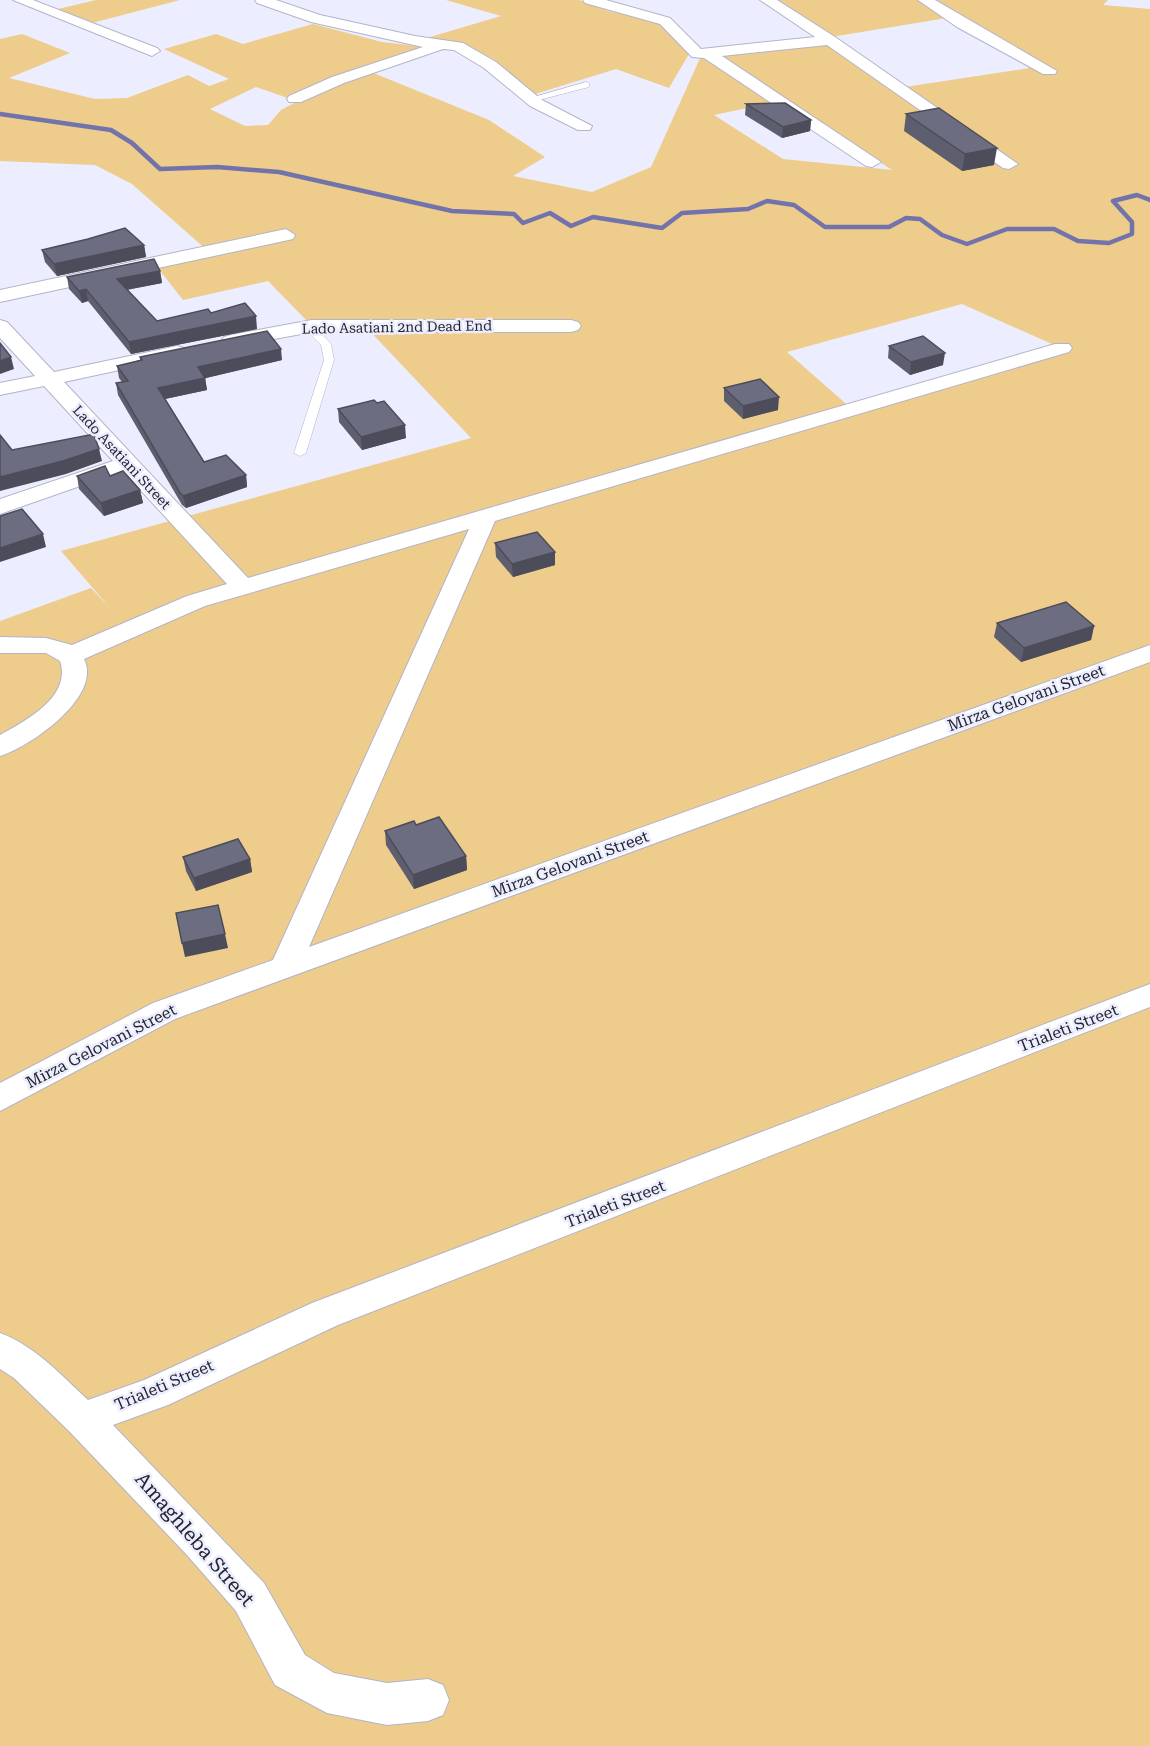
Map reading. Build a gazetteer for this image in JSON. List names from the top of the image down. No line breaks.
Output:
{"streets":{"street":["Lado Asatiani 2nd Dead End","Lado Asatiani Street","Mirza Gelovani Street","Trialeti Street","Amaghleba Street"]},"crossings":[["Lado Asatiani 2nd Dead End","Lado Asatiani Street"],["Trialeti Street","Amaghleba Street"]]}
